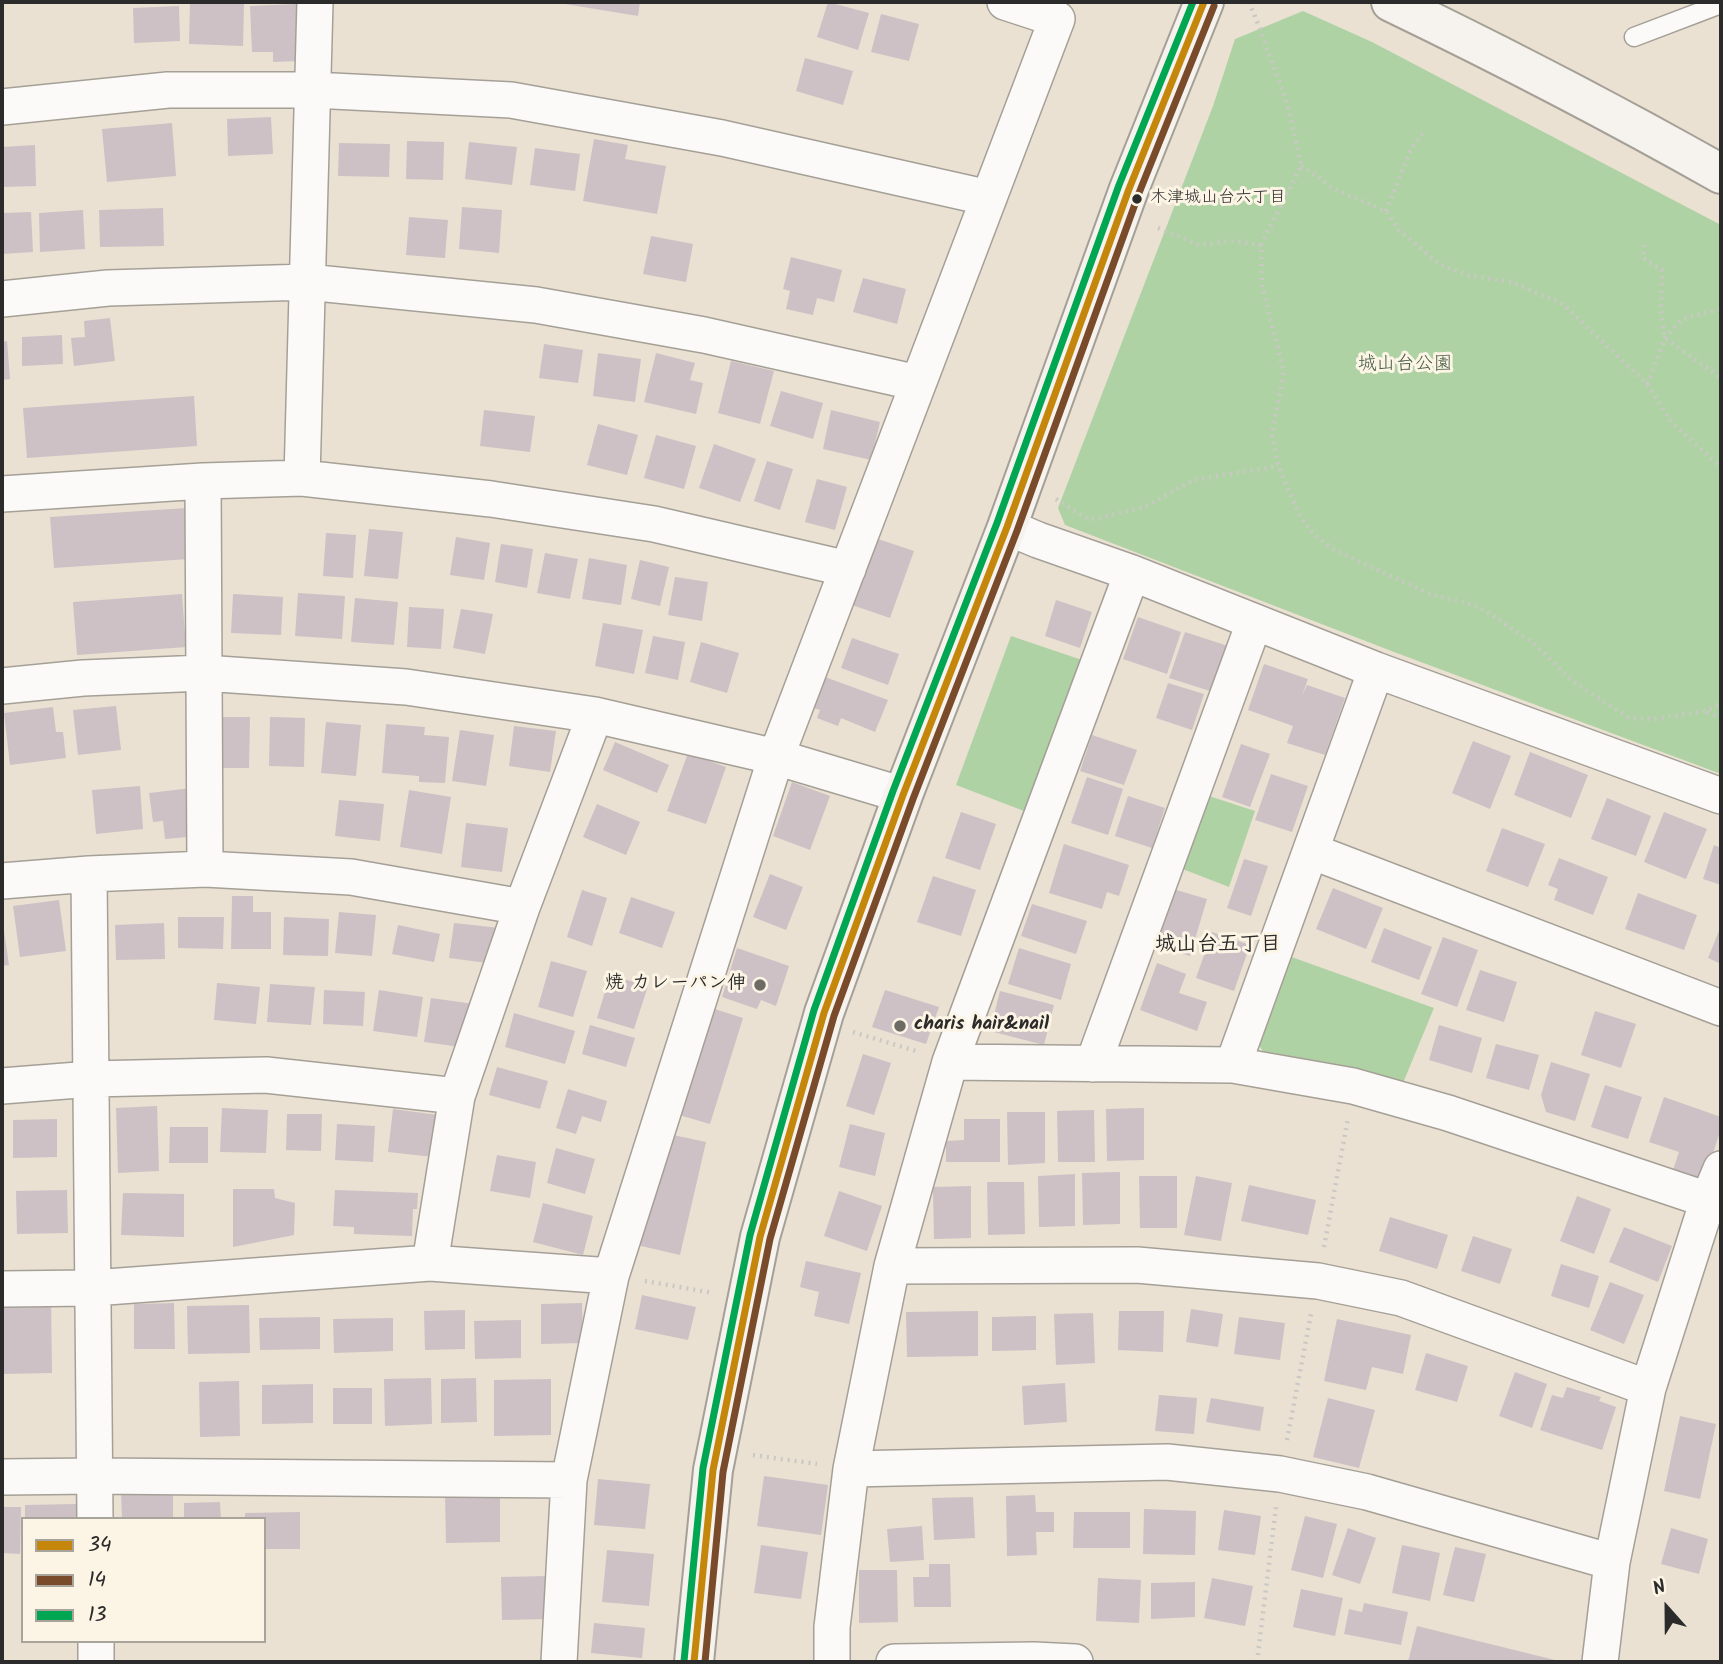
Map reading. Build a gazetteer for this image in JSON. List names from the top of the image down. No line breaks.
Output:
{"districts":["城山台五丁目"],"parks":["城山台公園"],"places":["木津城山台六丁目","焼 カレーパン伸","charis hair&nail"],"lines":["transit line 34","transit line 13","transit line 14"],"legend":["34","14","13"],"north":"top"}
